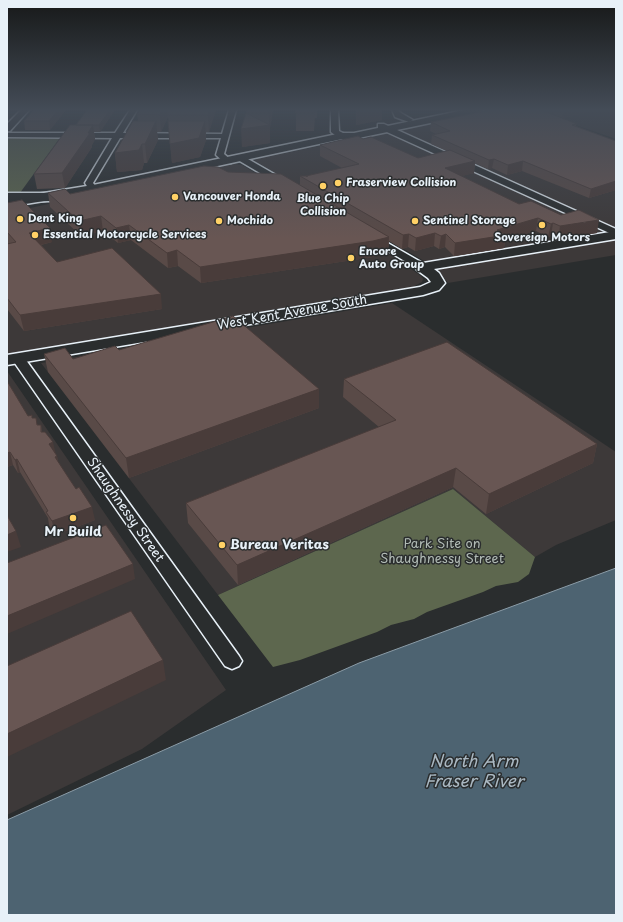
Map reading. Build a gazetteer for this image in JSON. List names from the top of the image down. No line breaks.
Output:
{"streets":{"street":["West Kent Avenue South","Shaughnessy Street"]},"crossings":[["West Kent Avenue South","Shaughnessy Street"]],"water":["North Arm Fraser River"],"parks":["Park Site on Shaughnessy Street"],"places":["Fraserview Collision","Blue Chip Collision","Vancouver Honda","Dent King","Mochido","Sentinel Storage","Sovereign Motors","Essential Motorcycle Services","Encore Auto Group","Mr Build","Bureau Veritas"]}
